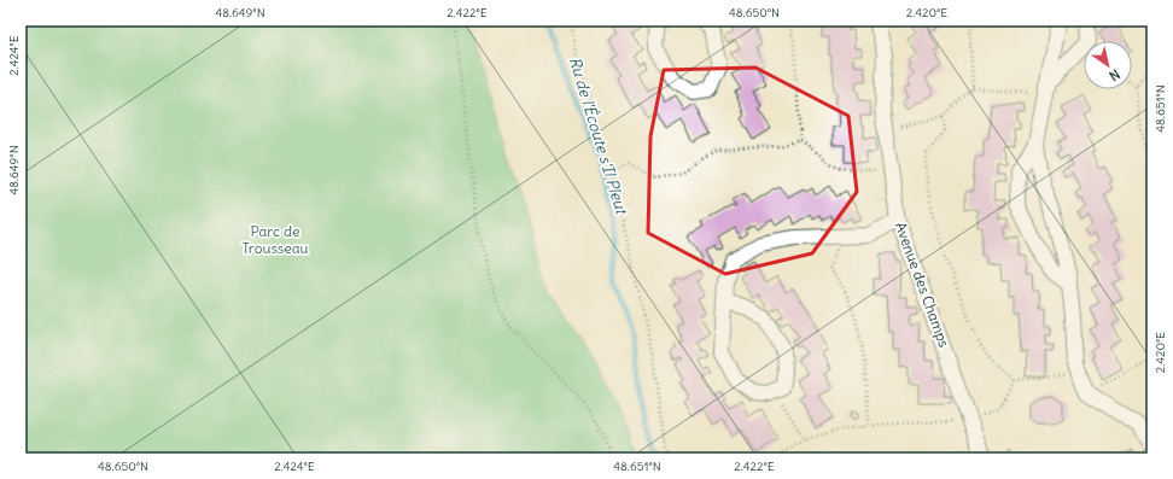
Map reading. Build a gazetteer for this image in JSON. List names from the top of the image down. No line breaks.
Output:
{"streets":{"street":["Avenue des Champs"]},"water":["Ru de l'Écoute s'Il Pleut"],"parks":["Parc de Trousseau"],"north":"bottom right","coordinates":["48.649°N","2.422°E","48.650°N","2.420°E","2.424°E","48.651°N"]}
